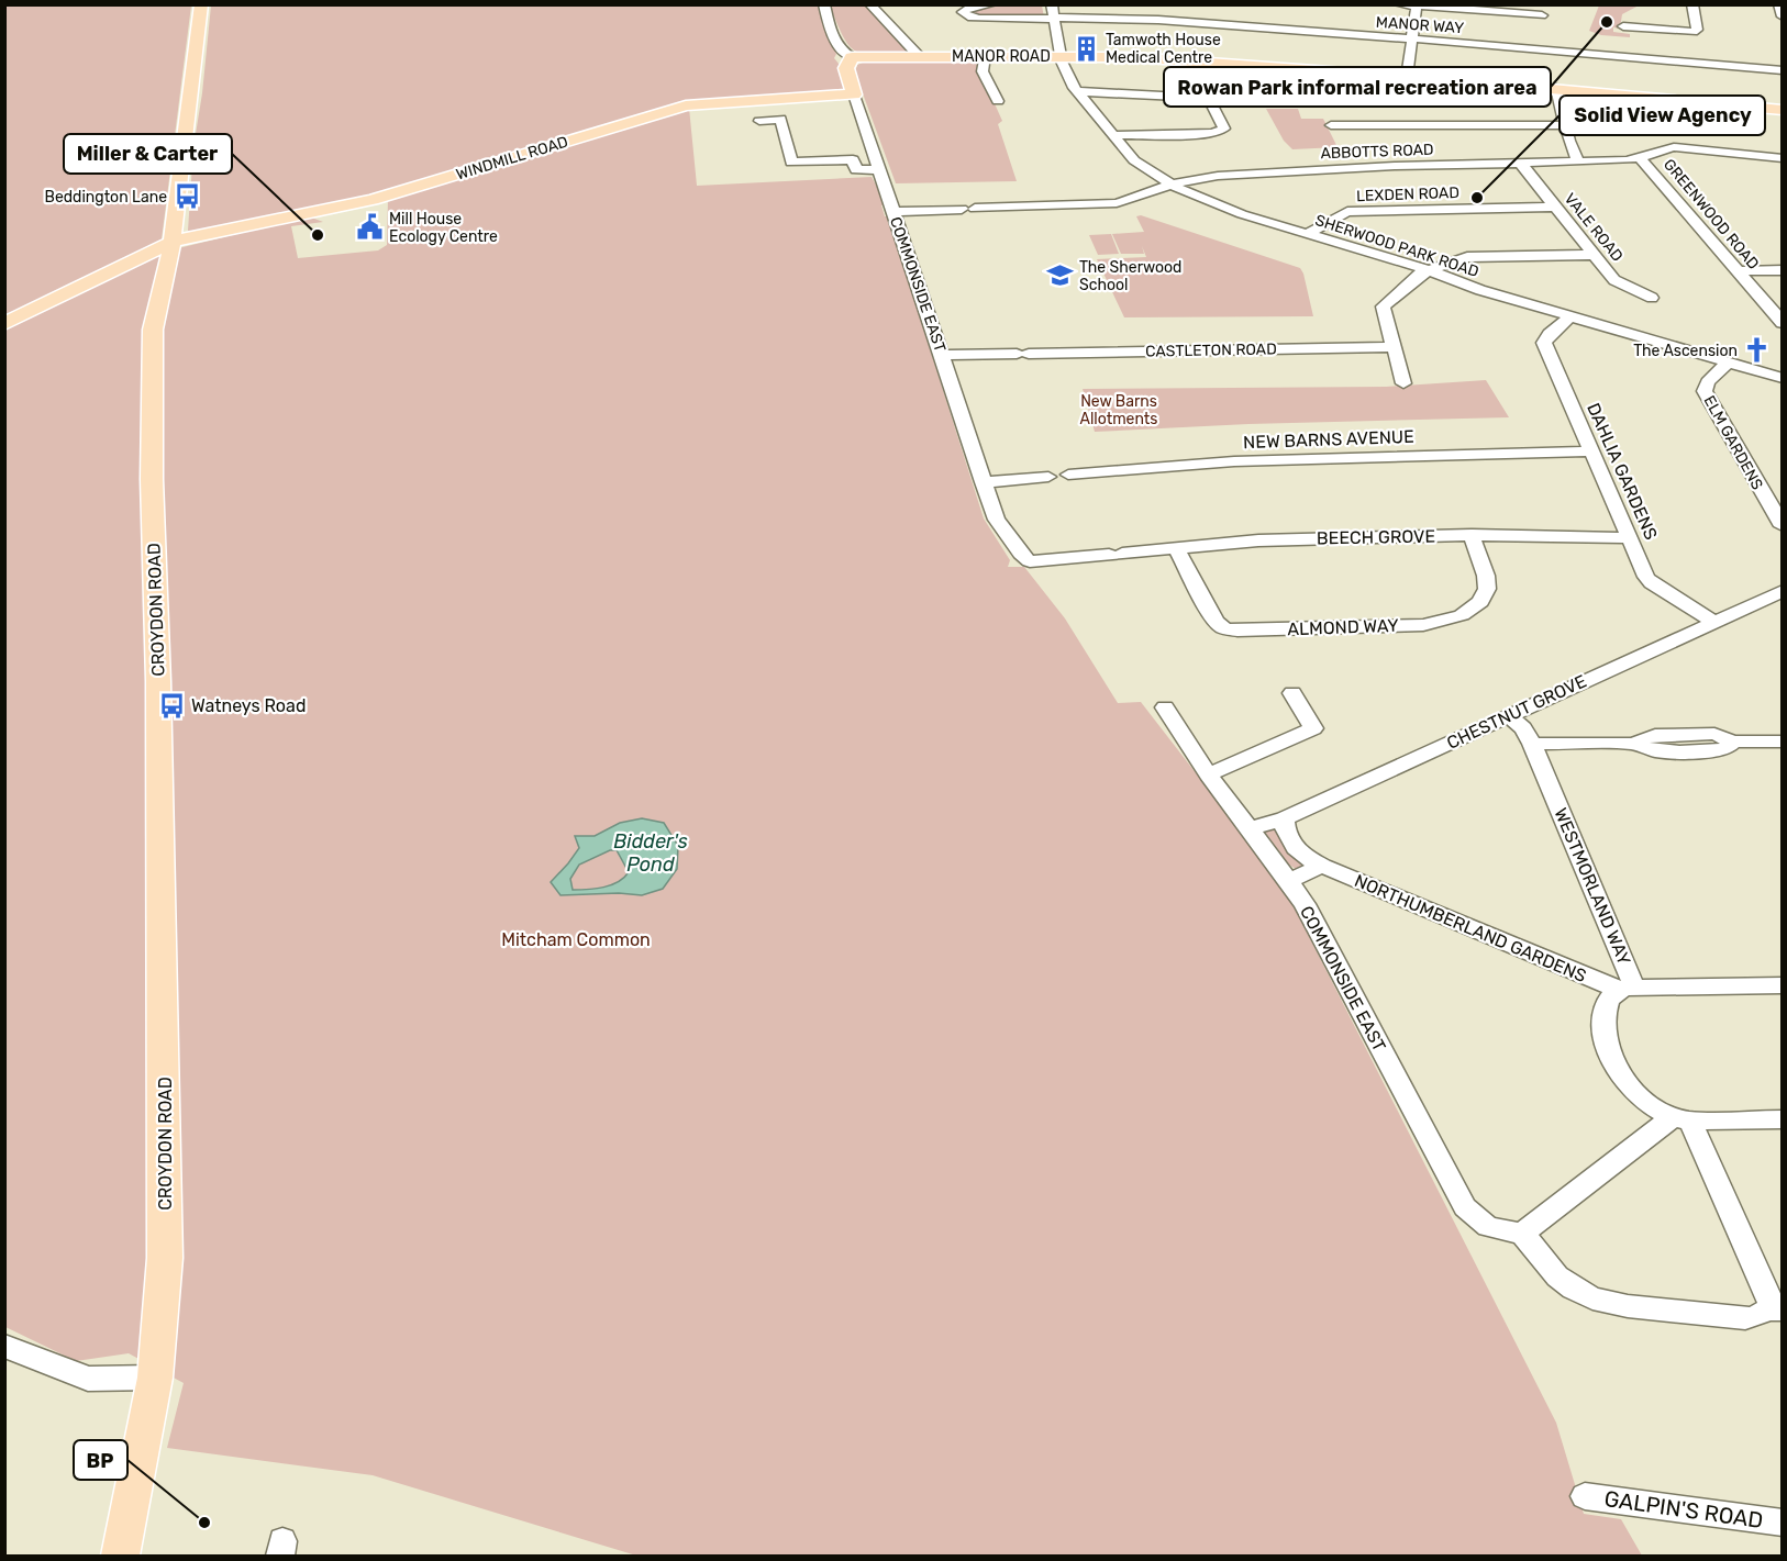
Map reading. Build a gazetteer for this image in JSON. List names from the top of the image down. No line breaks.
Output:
{"streets":{"main road":["MANOR ROAD","WINDMILL ROAD","COMMONSIDE EAST","CROYDON ROAD"],"street":["MANOR WAY","ABBOTTS ROAD","LEXDEN ROAD","GREENWOOD ROAD","VALE ROAD","SHERWOOD PARK ROAD","CASTLETON ROAD","NEW BARNS AVENUE","ELM GARDENS","DAHLIA GARDENS","BEECH GROVE","ALMOND WAY","CHESTNUT GROVE","WESTMORLAND WAY","NORTHUMBERLAND GARDENS","GALPIN'S ROAD"]},"crossings":[["MANOR WAY","SHERWOOD PARK ROAD"],["MANOR ROAD","SHERWOOD PARK ROAD"],["MANOR ROAD","COMMONSIDE EAST"],["ABBOTTS ROAD","GREENWOOD ROAD"],["ABBOTTS ROAD","VALE ROAD"],["ABBOTTS ROAD","SHERWOOD PARK ROAD"],["ABBOTTS ROAD","COMMONSIDE EAST"],["WINDMILL ROAD","COMMONSIDE EAST"],["WINDMILL ROAD","CROYDON ROAD"],["LEXDEN ROAD","VALE ROAD"],["LEXDEN ROAD","SHERWOOD PARK ROAD"],["SHERWOOD PARK ROAD","ELM GARDENS"],["SHERWOOD PARK ROAD","DAHLIA GARDENS"],["COMMONSIDE EAST","CASTLETON ROAD"],["COMMONSIDE EAST","BEECH GROVE"],["COMMONSIDE EAST","CHESTNUT GROVE"],["NEW BARNS AVENUE","DAHLIA GARDENS"],["DAHLIA GARDENS","BEECH GROVE"],["DAHLIA GARDENS","CHESTNUT GROVE"],["BEECH GROVE","ALMOND WAY"],["CHESTNUT GROVE","WESTMORLAND WAY"],["CHESTNUT GROVE","NORTHUMBERLAND GARDENS"],["WESTMORLAND WAY","NORTHUMBERLAND GARDENS"]],"water":["Bidder's Pond"],"parks":["New Barns Allotments","Mitcham Common"],"places":{"other":["Rowan Park informal recreation area","Solid View Agency","Miller & Carter","BP"],"building":["Tamwoth House Medical Centre"],"bus stop":["Beddington Lane","Watneys Road"],"public building":["Mill House Ecology Centre"],"school or university":["The Sherwood School"],"church":["The Ascension"]}}
